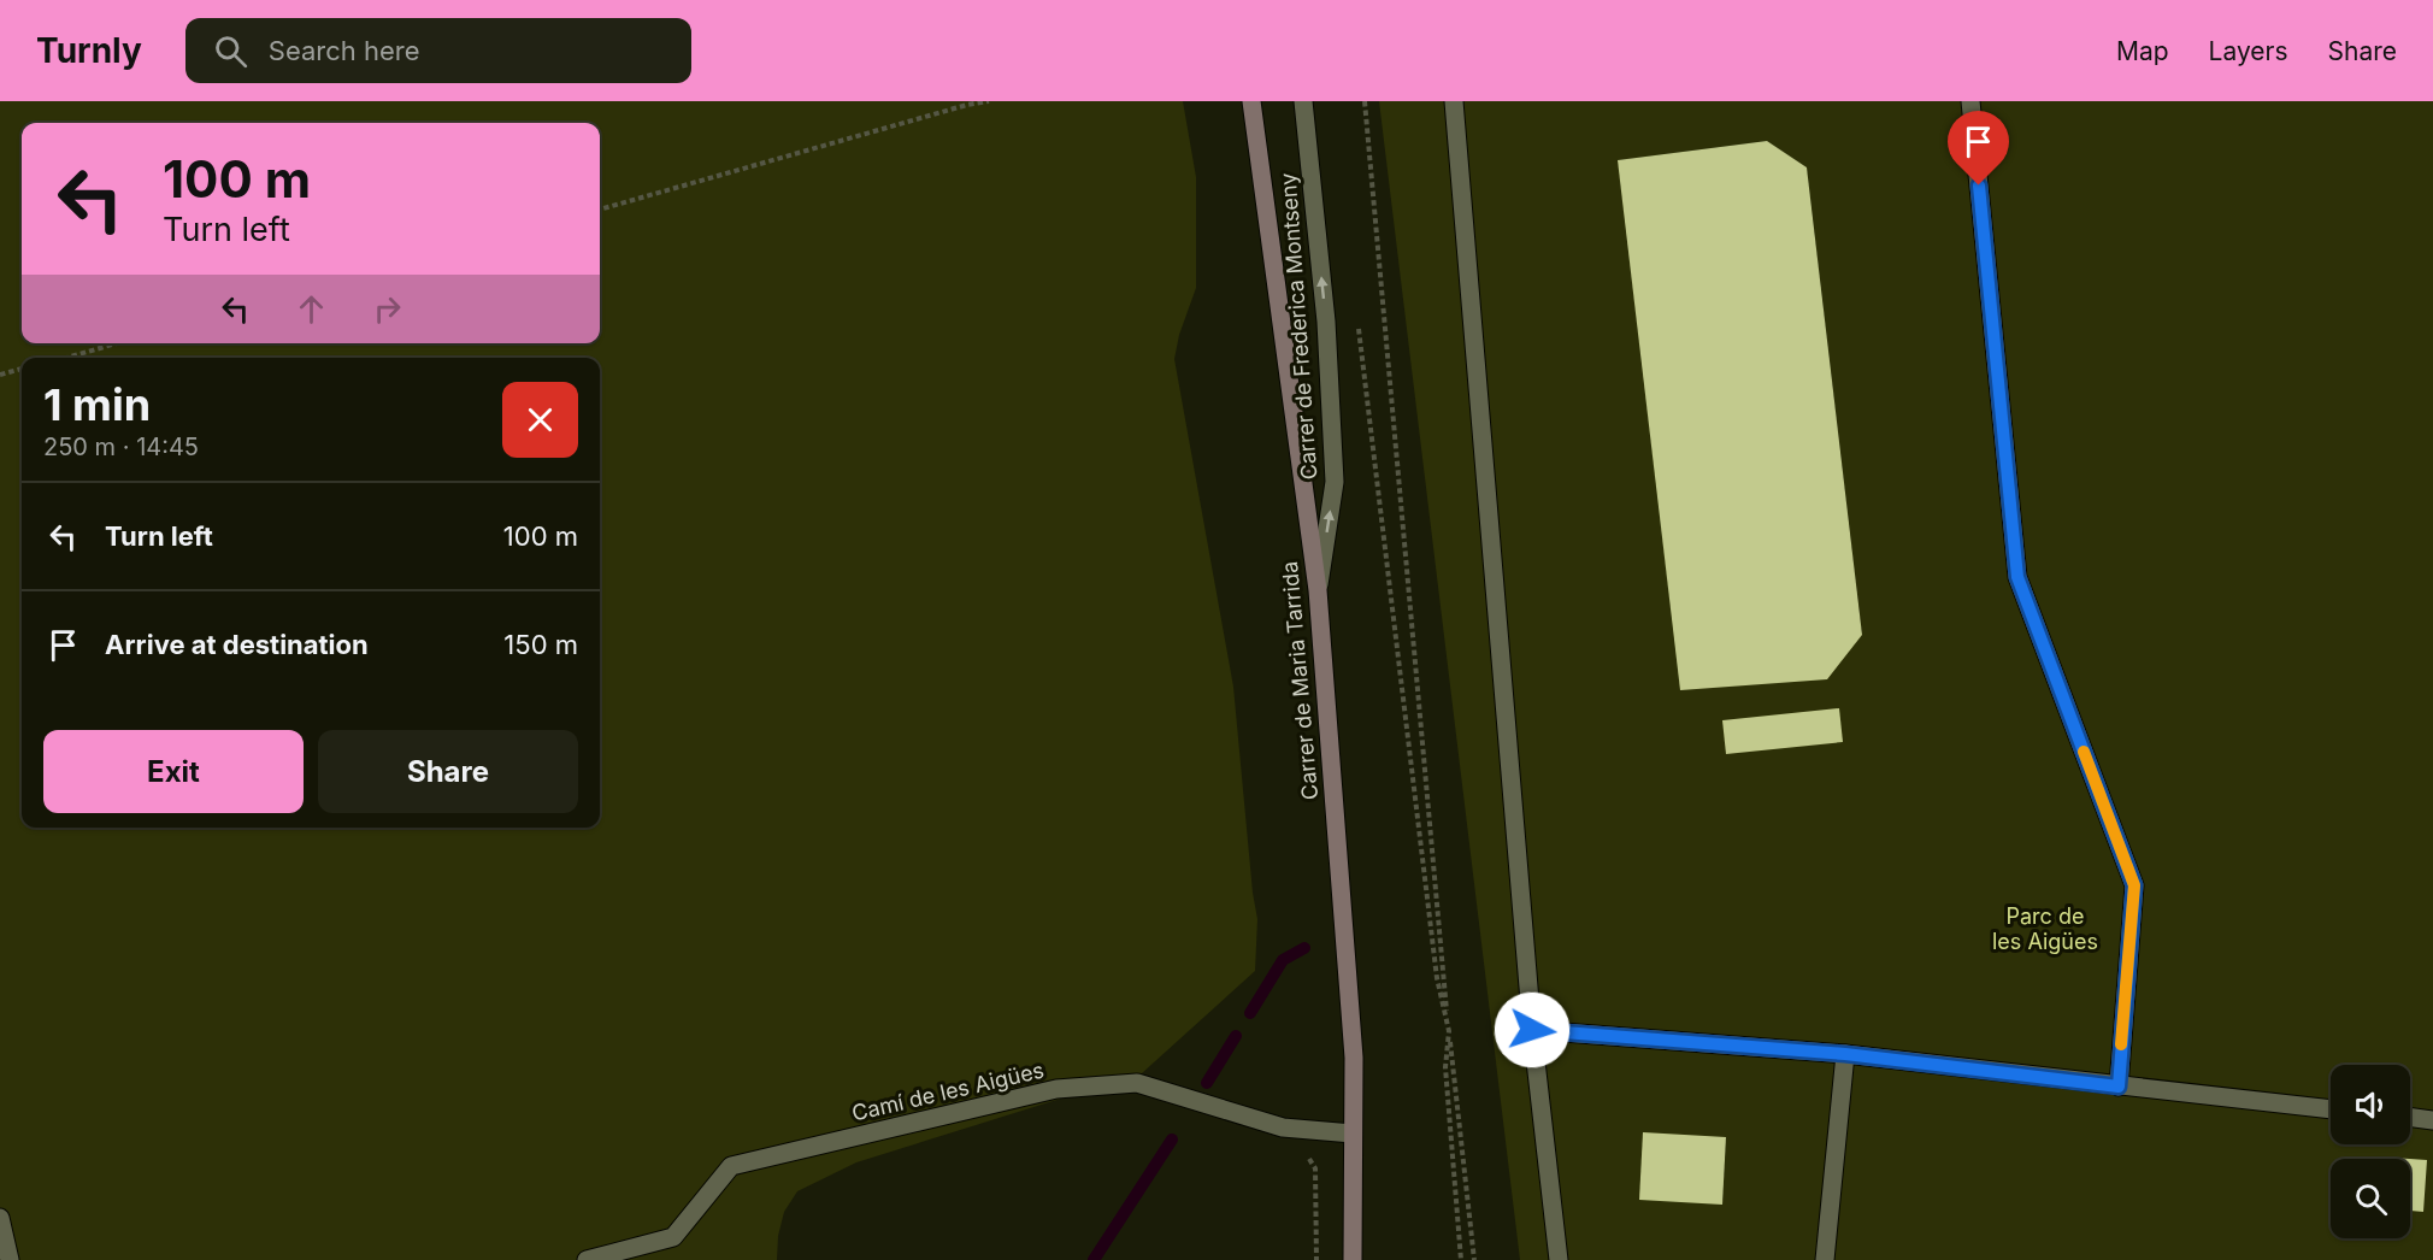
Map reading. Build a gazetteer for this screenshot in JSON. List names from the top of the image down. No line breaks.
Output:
{"streets":{"main road":["Carrer de Maria Tarrida"],"street":["Carrer de Frederica Montseny","Camí de les Aigües"]},"crossings":[["Carrer de Frederica Montseny","Carrer de Maria Tarrida"],["Carrer de Maria Tarrida","Camí de les Aigües"]],"parks":["Parc de les Aigües"],"page":{"header":"Turnly","search":"Search here","nav":["Map","Layers","Share"],"turn":["100 m","Turn left"],"heading":["1 min","250 m · 14:45"],"list":[{"name":"Turn left","value":"100 m"},{"name":"Arrive at destination","value":"150 m"}],"buttons":["Exit","Share"]}}
